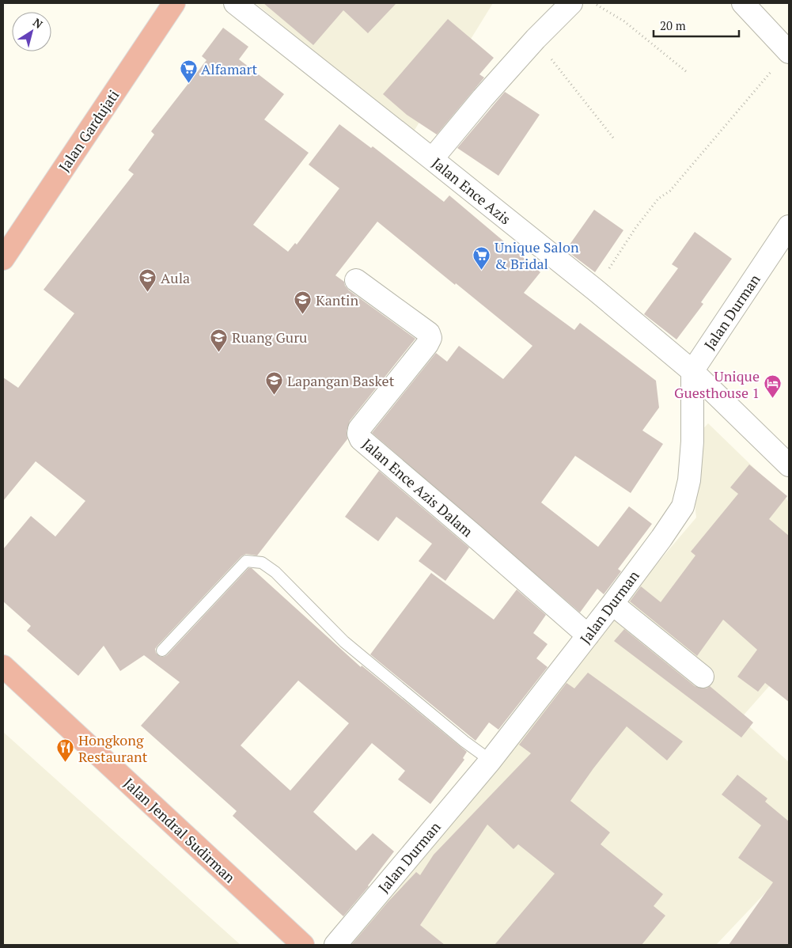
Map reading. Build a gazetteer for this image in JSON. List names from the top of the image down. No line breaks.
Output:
{"streets":{"main road":["Jalan Gardujati","Jalan Jendral Sudirman"],"street":["Jalan Ence Azis","Jalan Durman","Jalan Ence Azis Dalam"]},"crossings":[["Jalan Ence Azis","Jalan Durman"],["Jalan Durman","Jalan Ence Azis Dalam"]],"places":{"supermarket":["Alfamart","Unique Salon & Bridal"],"school or university":["Aula","Kantin","Ruang Guru","Lapangan Basket"],"hotel":["Unique Guesthouse 1"],"restaurant":["Hongkong Restaurant"]},"scale_bar":"20 m","north":"top right"}
